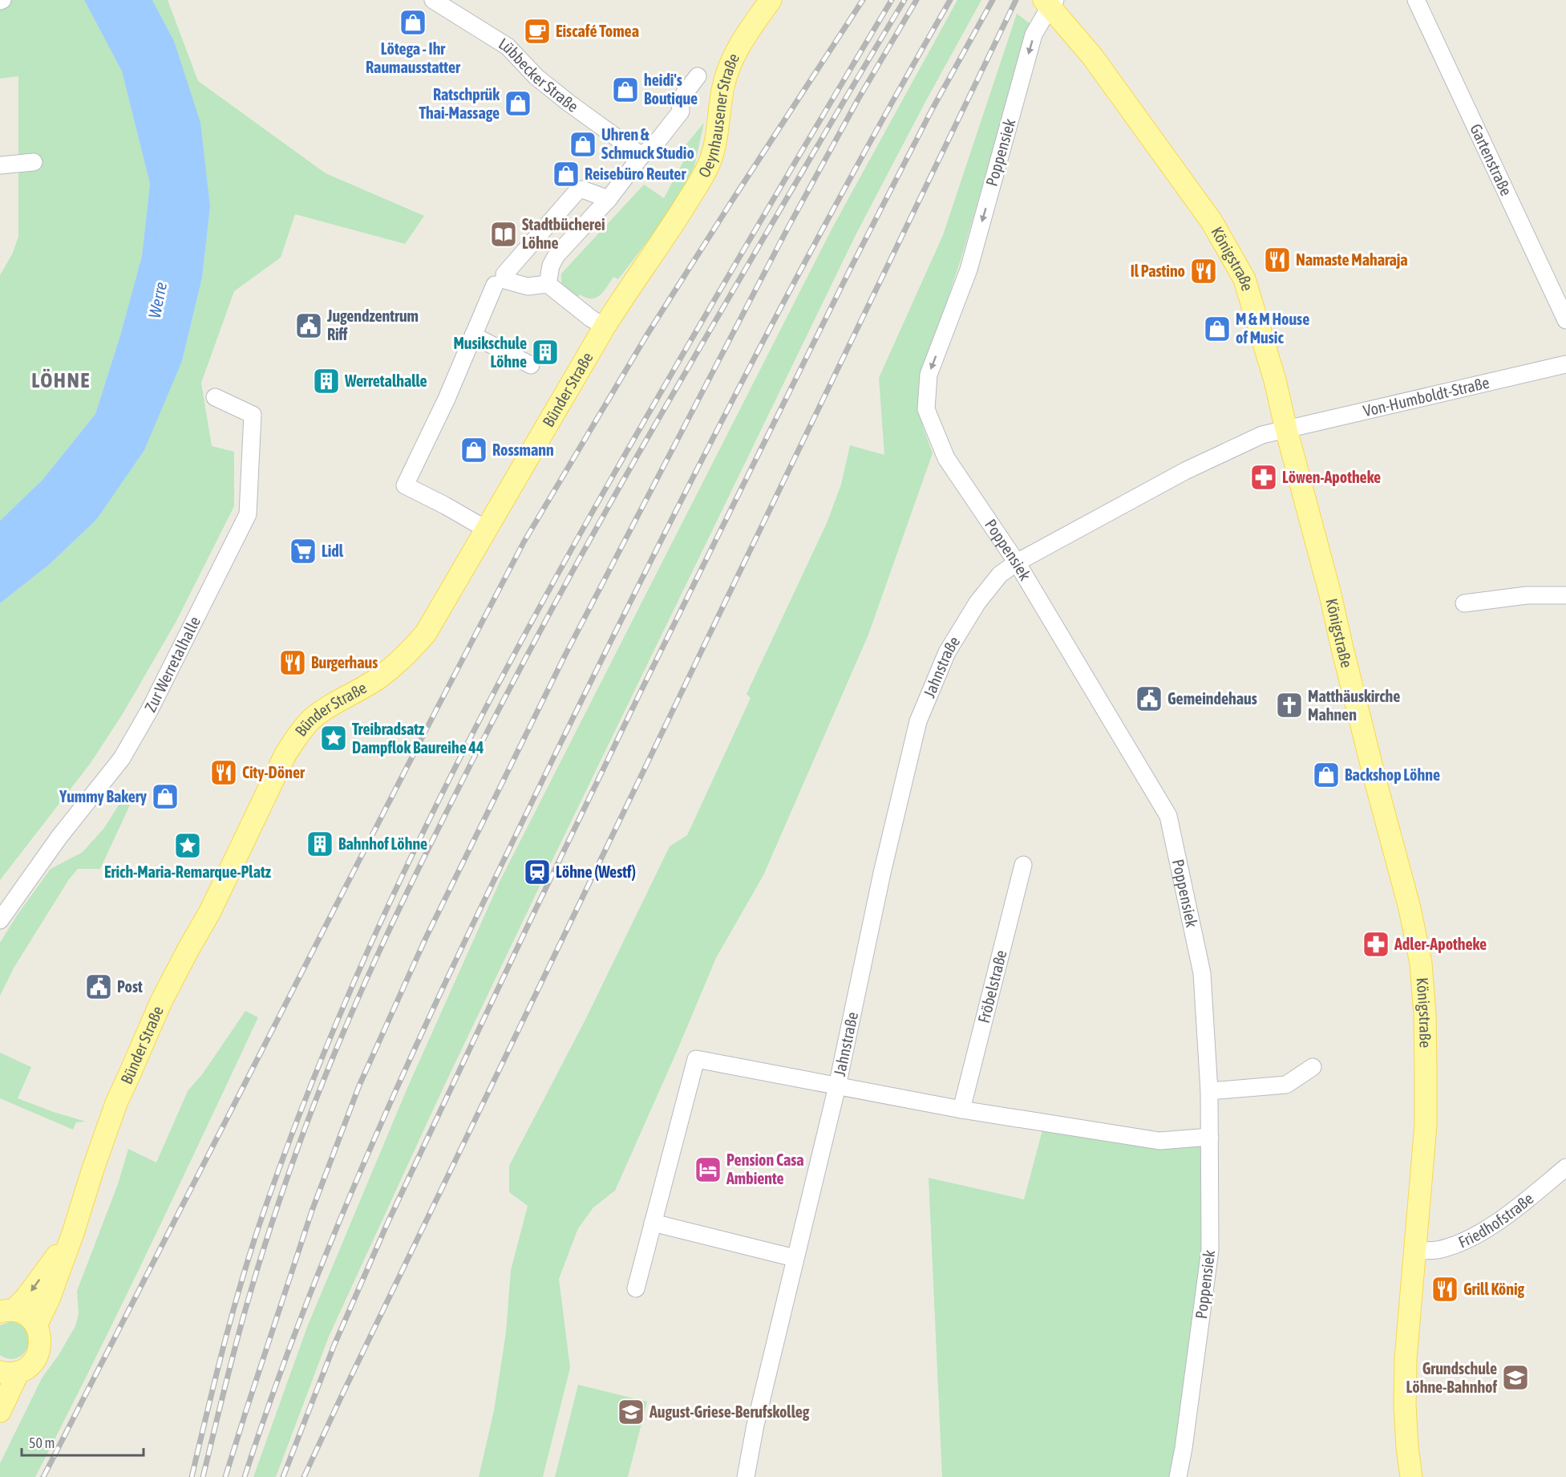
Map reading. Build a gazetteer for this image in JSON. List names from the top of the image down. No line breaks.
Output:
{"streets":{"main road":["Oeynhausener Straße","Königstraße","Bünder Straße"],"street":["Lübbecker Straße","Poppensiek","Gartenstraße","Von-Humboldt-Straße","Zur Werretalhalle","Jahnstraße","Fröbelstraße","Friedhofstraße"]},"crossings":[["Oeynhausener Straße","Bünder Straße"],["Poppensiek","Königstraße"],["Poppensiek","Jahnstraße"],["Königstraße","Von-Humboldt-Straße"],["Königstraße","Jahnstraße"],["Königstraße","Friedhofstraße"],["Von-Humboldt-Straße","Jahnstraße"]],"one_way":["Poppensiek"],"districts":["LÖHNE"],"water":["Werre"],"places":{"shop":["Lötega - Ihr Raumausstatter","heidi's Boutique","Ratschprük Thai-Massage","Uhren & Schmuck Studio","Reisebüro Reuter","M & M House of Music","Rossmann","Backshop Löhne","Yummy Bakery"],"cafe":["Eiscafé Tomea"],"library":["Stadtbücherei Löhne"],"restaurant":["Namaste Maharaja","Il Pastino","Burgerhaus","City-Döner","Grill König"],"public building":["Jugendzentrum Riff","Gemeindehaus","Post"],"building":["Musikschule Löhne","Werretalhalle","Bahnhof Löhne"],"pharmacy":["Löwen-Apotheke","Adler-Apotheke"],"supermarket":["Lidl"],"church":["Matthäuskirche Mahnen"],"place":["Treibradsatz Dampflok Baureihe 44","Erich-Maria-Remarque-Platz"],"station":["Löhne (Westf)"],"hotel":["Pension Casa Ambiente"],"school or university":["Grundschule Löhne-Bahnhof","August-Griese-Berufskolleg"]},"scale_bar":"50 m"}
